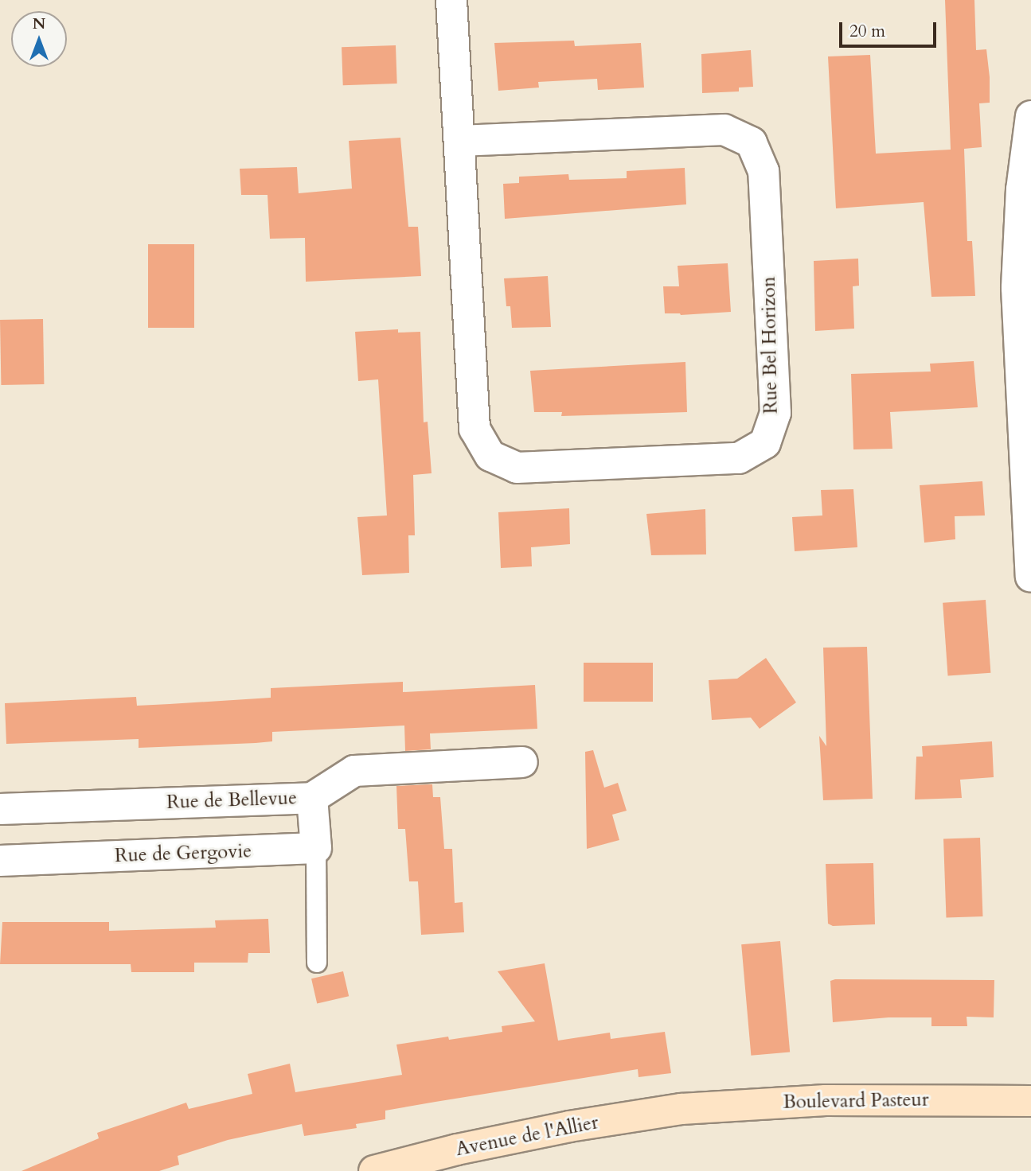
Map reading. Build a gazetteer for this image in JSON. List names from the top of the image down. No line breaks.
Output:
{"streets":{"main road":["Boulevard Pasteur","Avenue de l'Allier"],"street":["Rue Bel Horizon","Rue de Bellevue","Rue de Gergovie"]},"crossings":[["Boulevard Pasteur","Avenue de l'Allier"]],"scale_bar":"20 m","north":"top"}
